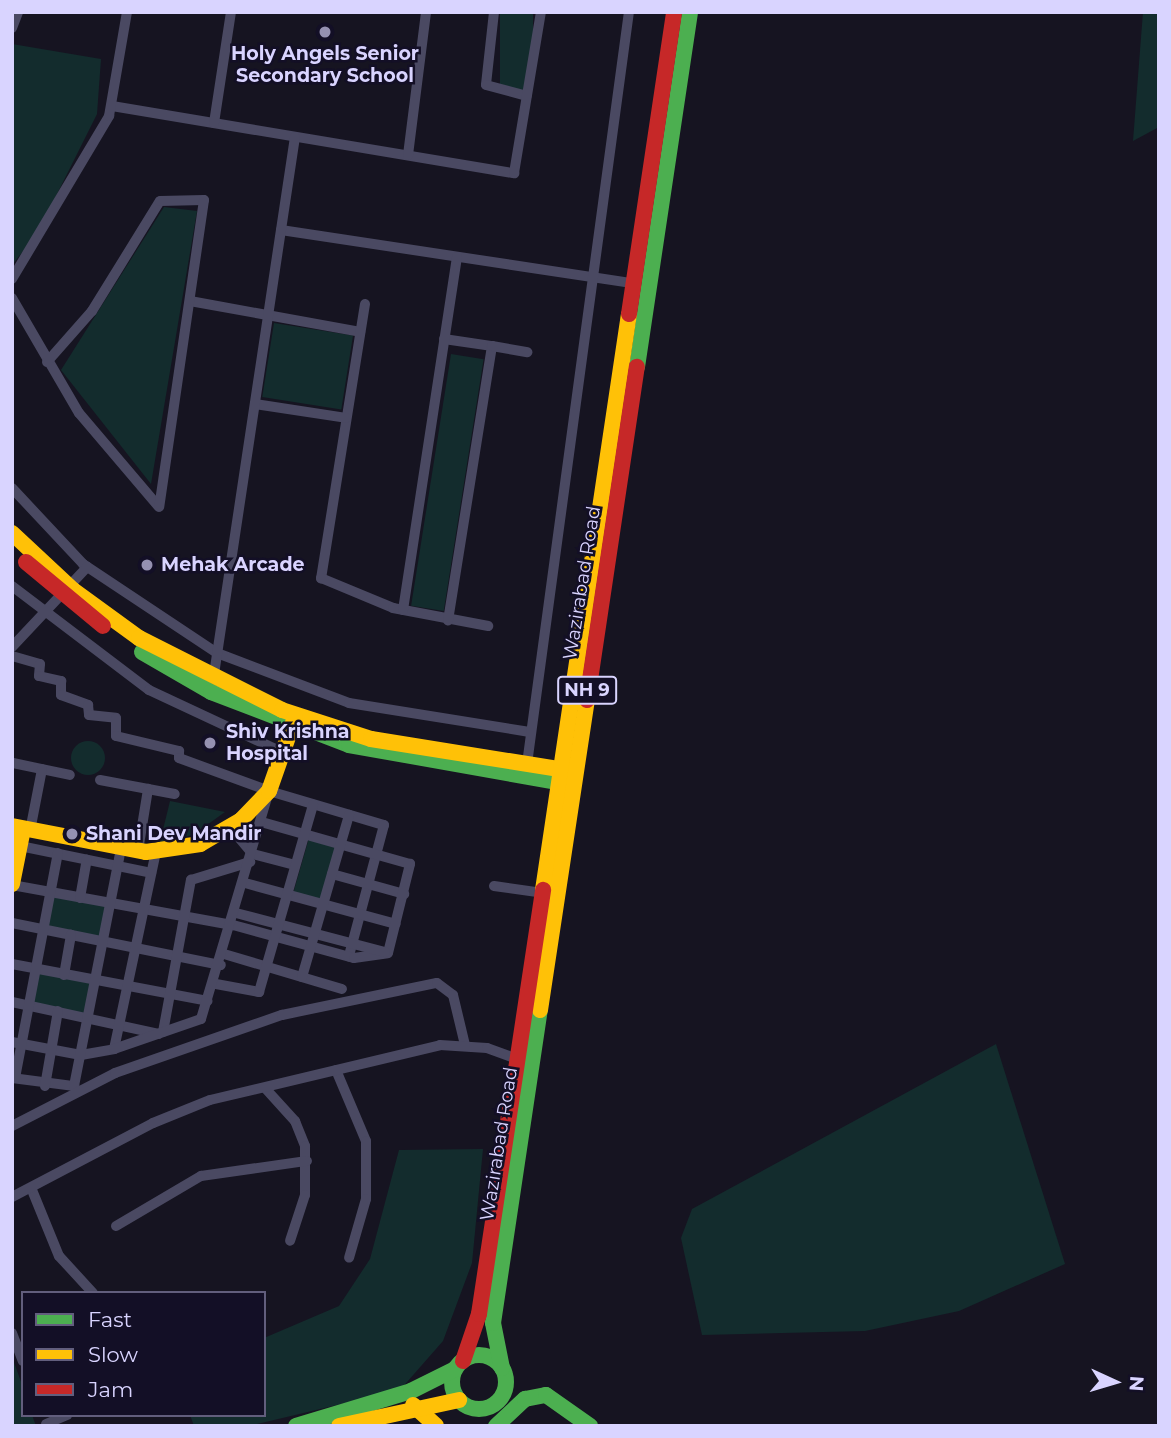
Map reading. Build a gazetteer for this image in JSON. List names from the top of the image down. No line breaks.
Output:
{"streets":{"main road":["Wazirabad Road","NH 9"]},"places":["Holy Angels Senior Secondary School","Mehak Arcade","Shiv Krishna Hospital","Shani Dev Mandir"],"legend":["Fast","Slow","Jam"],"north":"right"}
